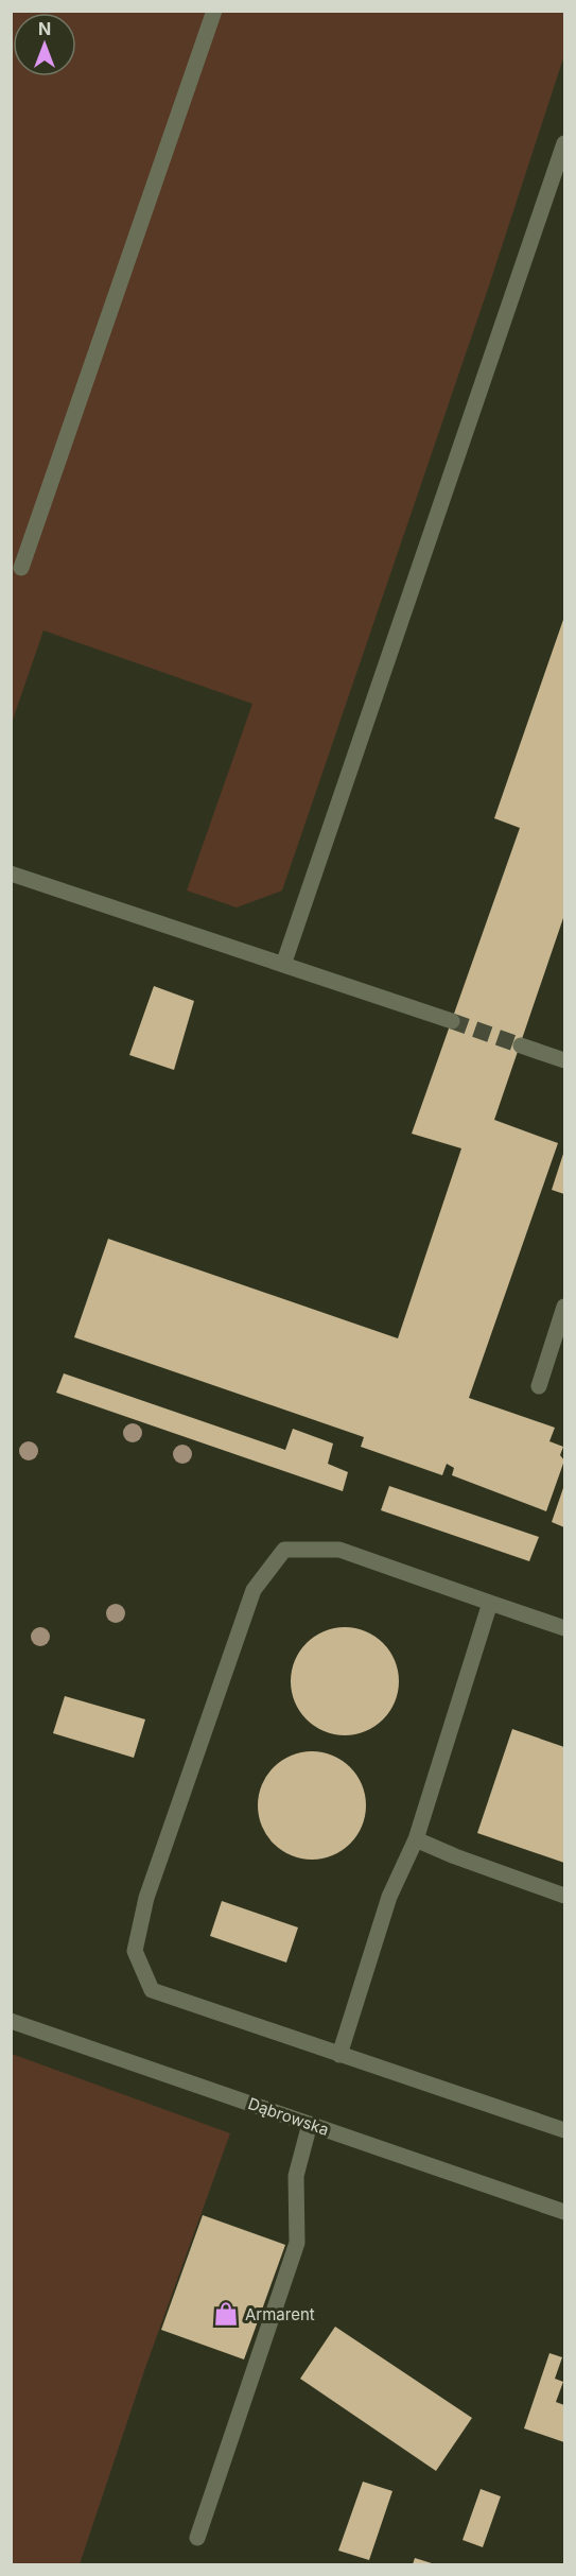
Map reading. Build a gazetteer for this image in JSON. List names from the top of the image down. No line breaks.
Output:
{"streets":{"street":["Dąbrowska"]},"places":{"shop":["Armarent"]},"north":"top"}
